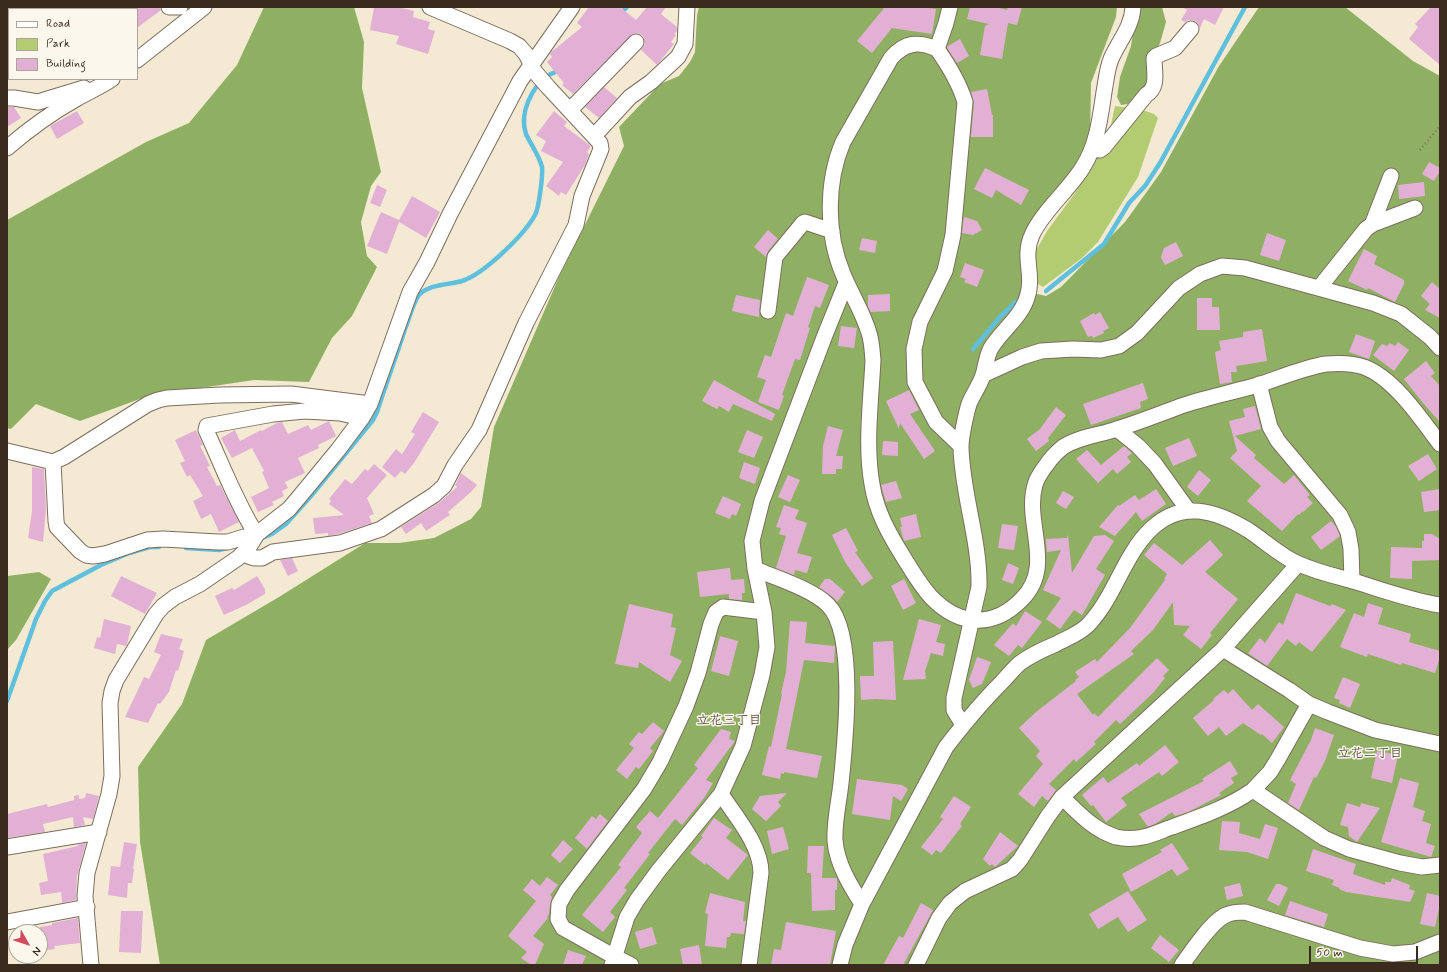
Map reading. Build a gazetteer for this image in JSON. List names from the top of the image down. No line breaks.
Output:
{"districts":["立花三丁目","立花二丁目"],"legend":["Road","Park","Building"],"scale_bar":"50 m","north":"bottom right"}
